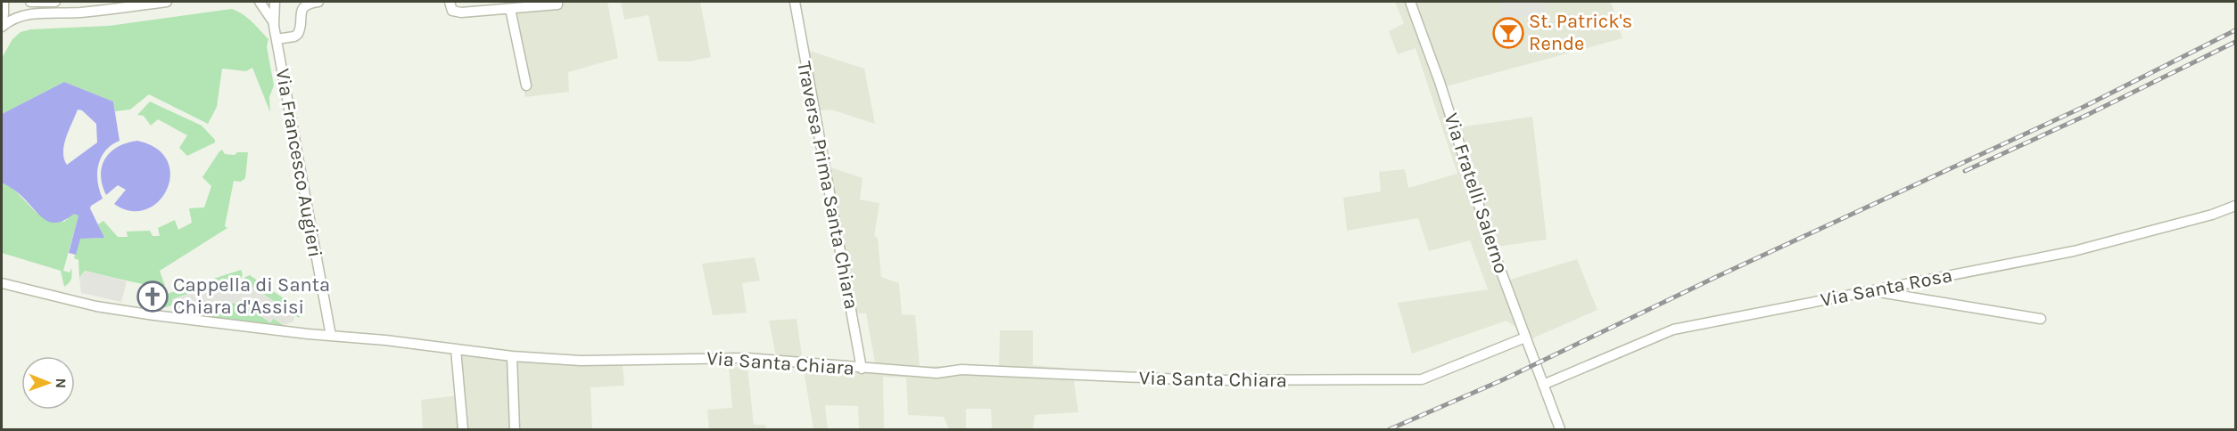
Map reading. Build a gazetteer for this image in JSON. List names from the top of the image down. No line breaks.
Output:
{"streets":{"street":["Via Francesco Augieri","Traversa Prima Santa Chiara","Via Fratelli Salerno","Via Santa Rosa","Via Santa Chiara"]},"crossings":[["Via Francesco Augieri","Via Santa Chiara"],["Traversa Prima Santa Chiara","Via Santa Chiara"],["Via Fratelli Salerno","Via Santa Rosa"],["Via Fratelli Salerno","Via Santa Chiara"]],"places":{"bar":["St. Patrick's Rende"],"church":["Cappella di Santa Chiara d'Assisi"]},"north":"right"}
